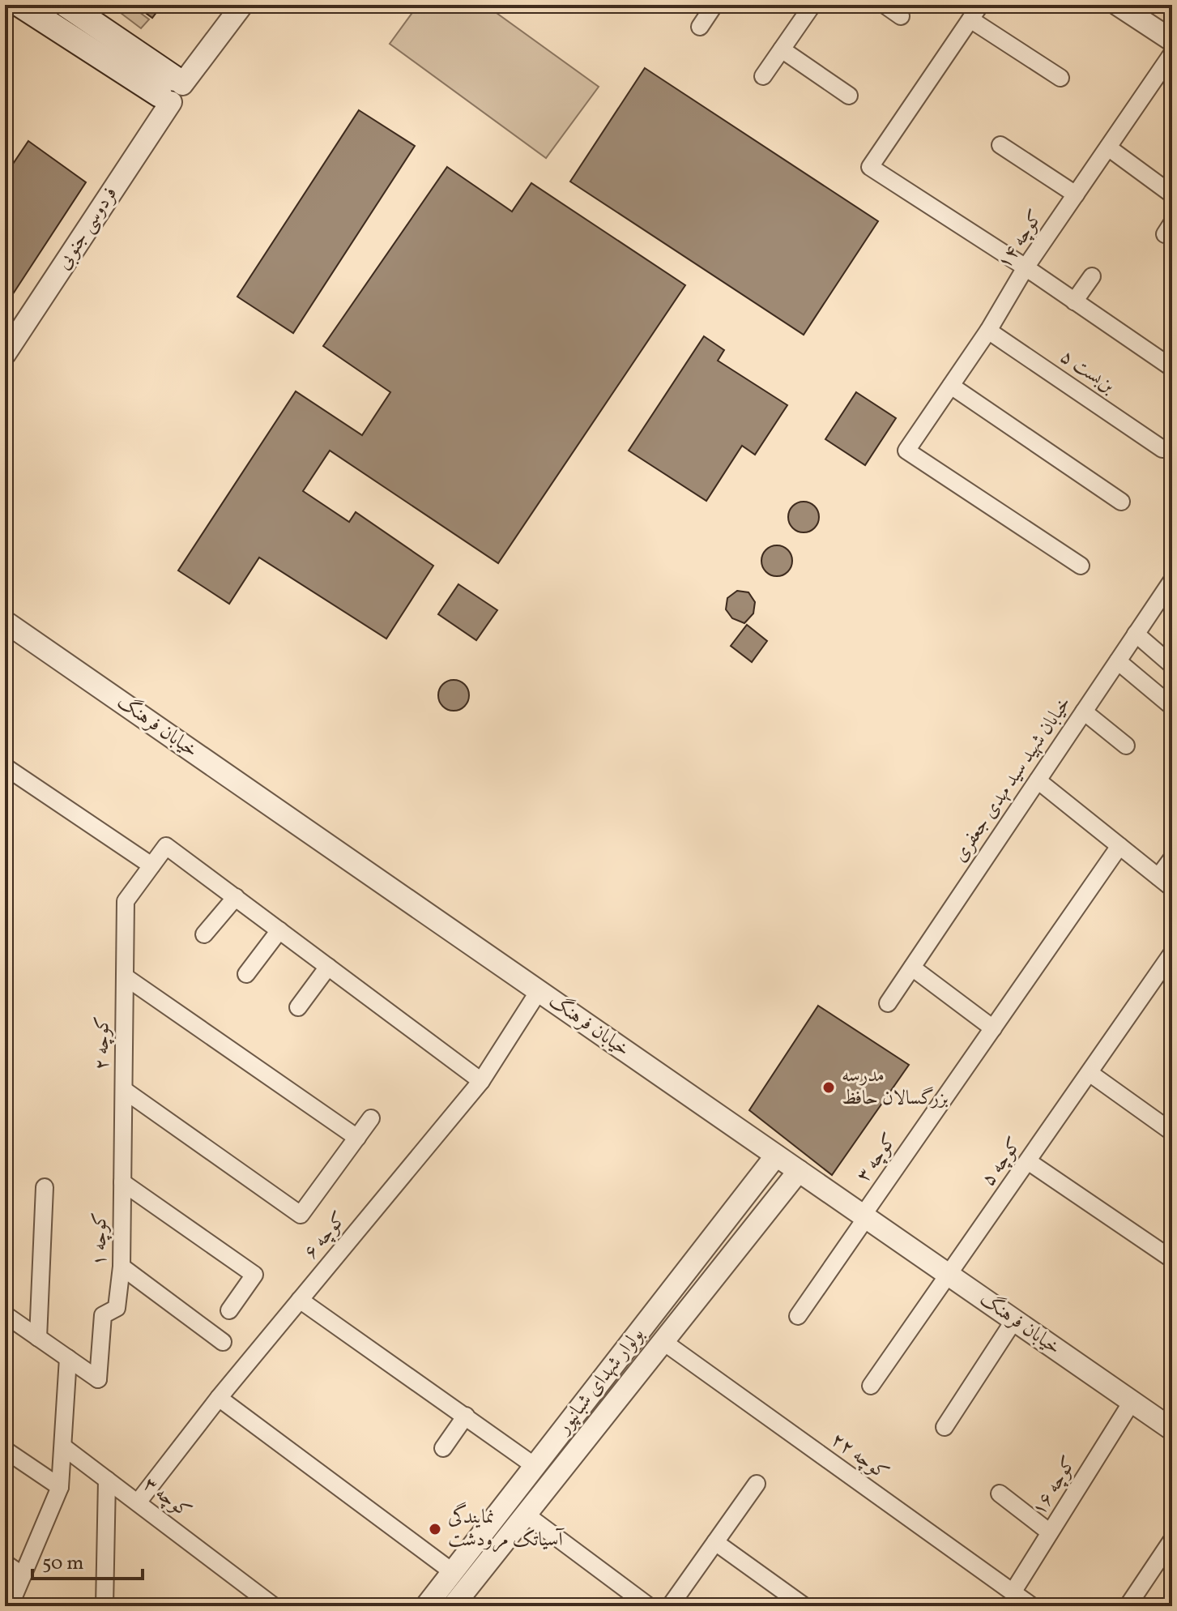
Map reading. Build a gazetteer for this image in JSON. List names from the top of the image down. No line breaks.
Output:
{"streets":{"street":["فردوسی جنوبی","کوچه ۱۴","بن‌بست ۵","خیابان فرهنگ","خیابان شهید سید مهدی جعفری","کوچه ۲","کوچه ۳","کوچه ۵","کوچه ۶","کوچه ۱","بولوار شهدای شبانپور","کوچه ۲۲","کوچه ۱۶"]},"crossings":[["کوچه ۱۴","بن‌بست ۵"],["خیابان فرهنگ","کوچه ۳"],["خیابان فرهنگ","کوچه ۵"],["خیابان فرهنگ","کوچه ۶"],["خیابان فرهنگ","بولوار شهدای شبانپور"],["خیابان فرهنگ","کوچه ۱۶"],["کوچه ۲","کوچه ۱"],["کوچه ۳","کوچه ۶"],["بولوار شهدای شبانپور","کوچه ۲۲"],["کوچه ۲۲","کوچه ۱۶"]],"places":["مدرسه بزرگسالان حافظ","نمایندگی آسیاتک مرودشت"],"scale_bar":"50 m"}
